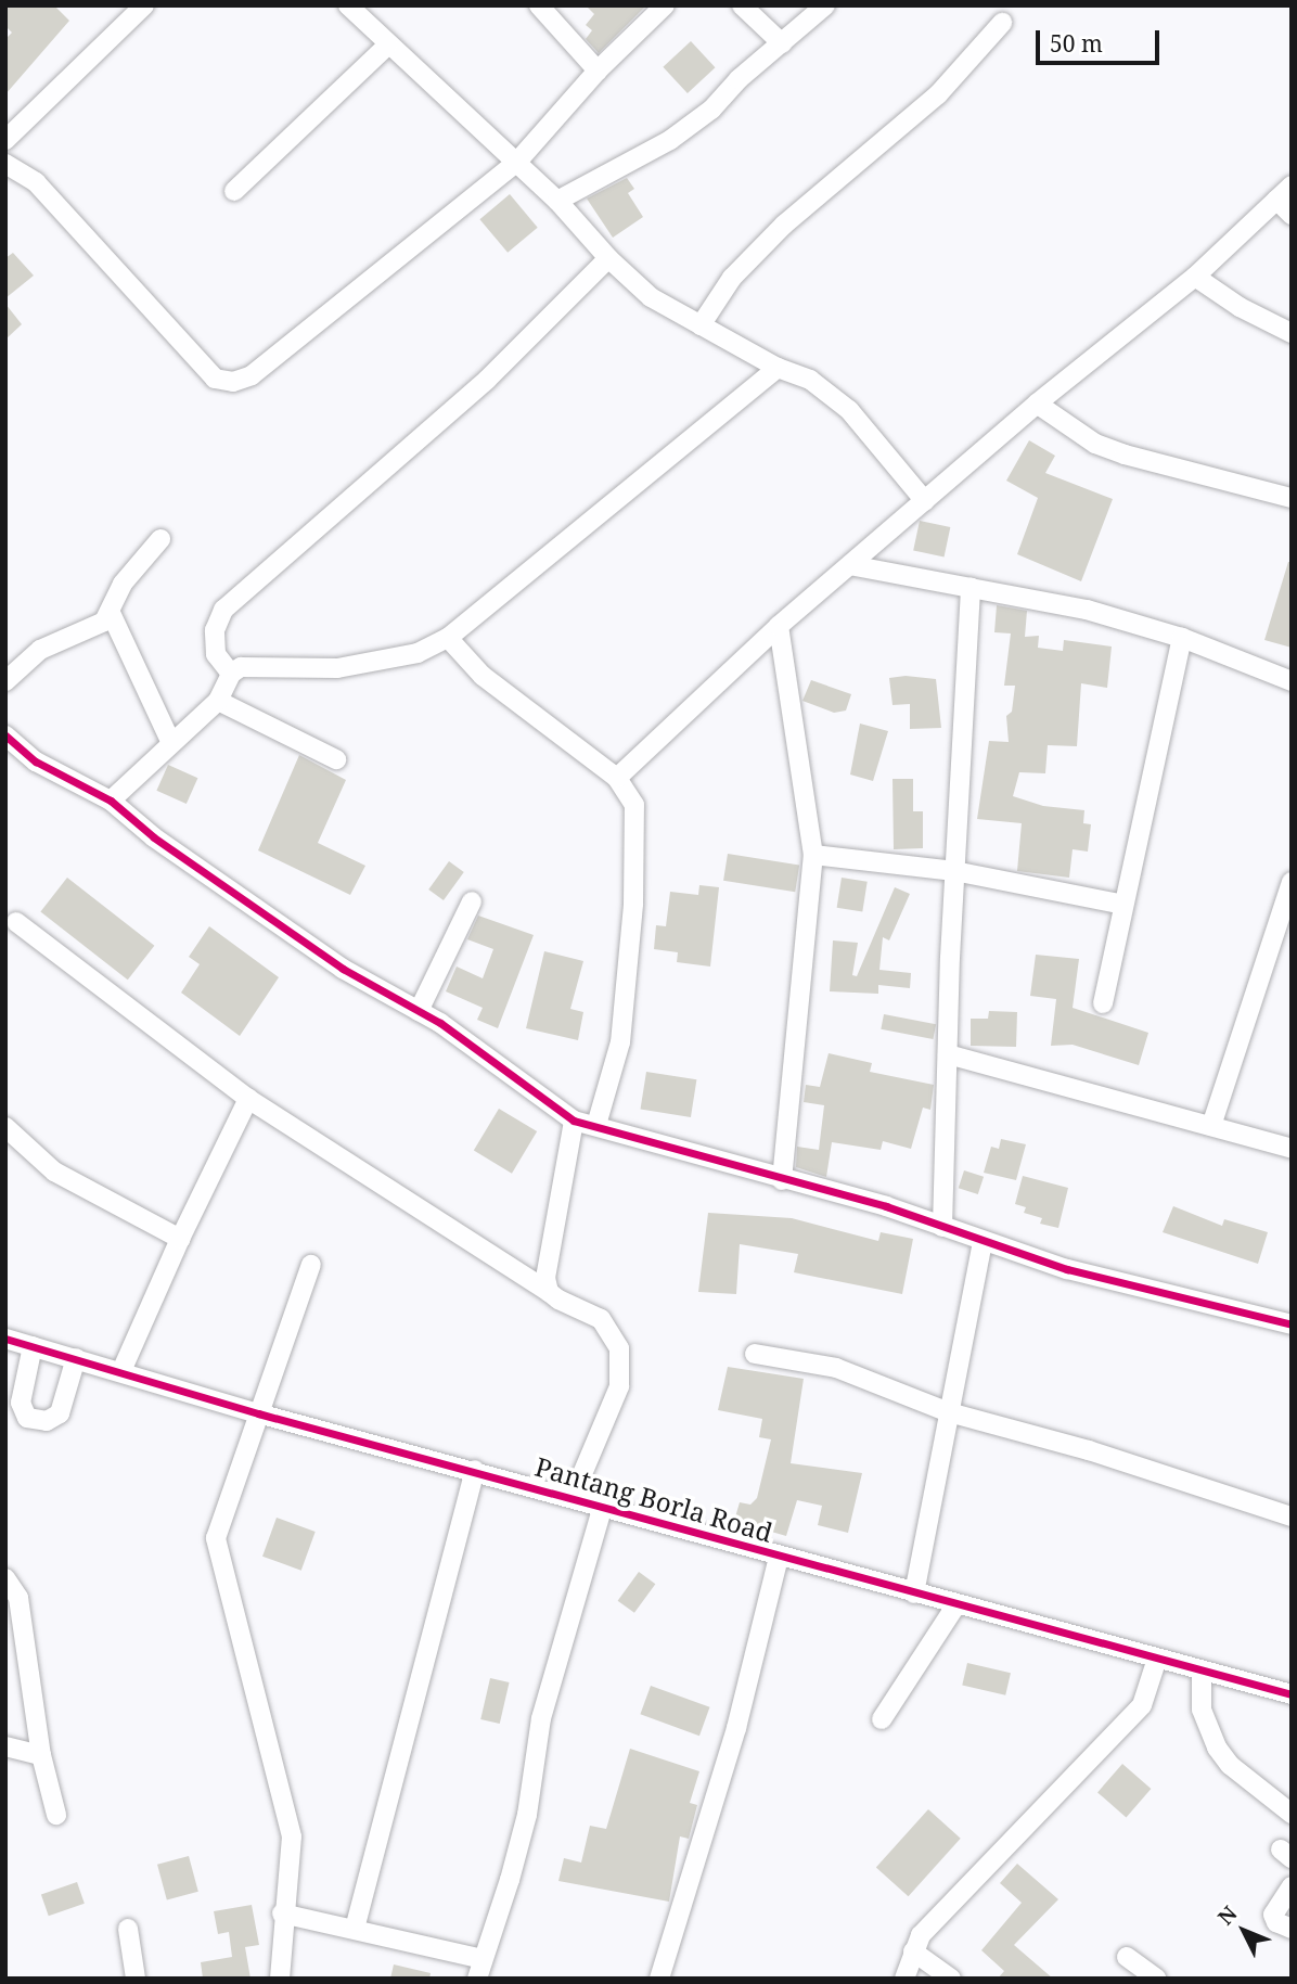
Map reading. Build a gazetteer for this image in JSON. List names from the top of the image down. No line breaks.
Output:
{"streets":{"street":["Pantang Borla Road"]},"scale_bar":"50 m","north":"top left"}
